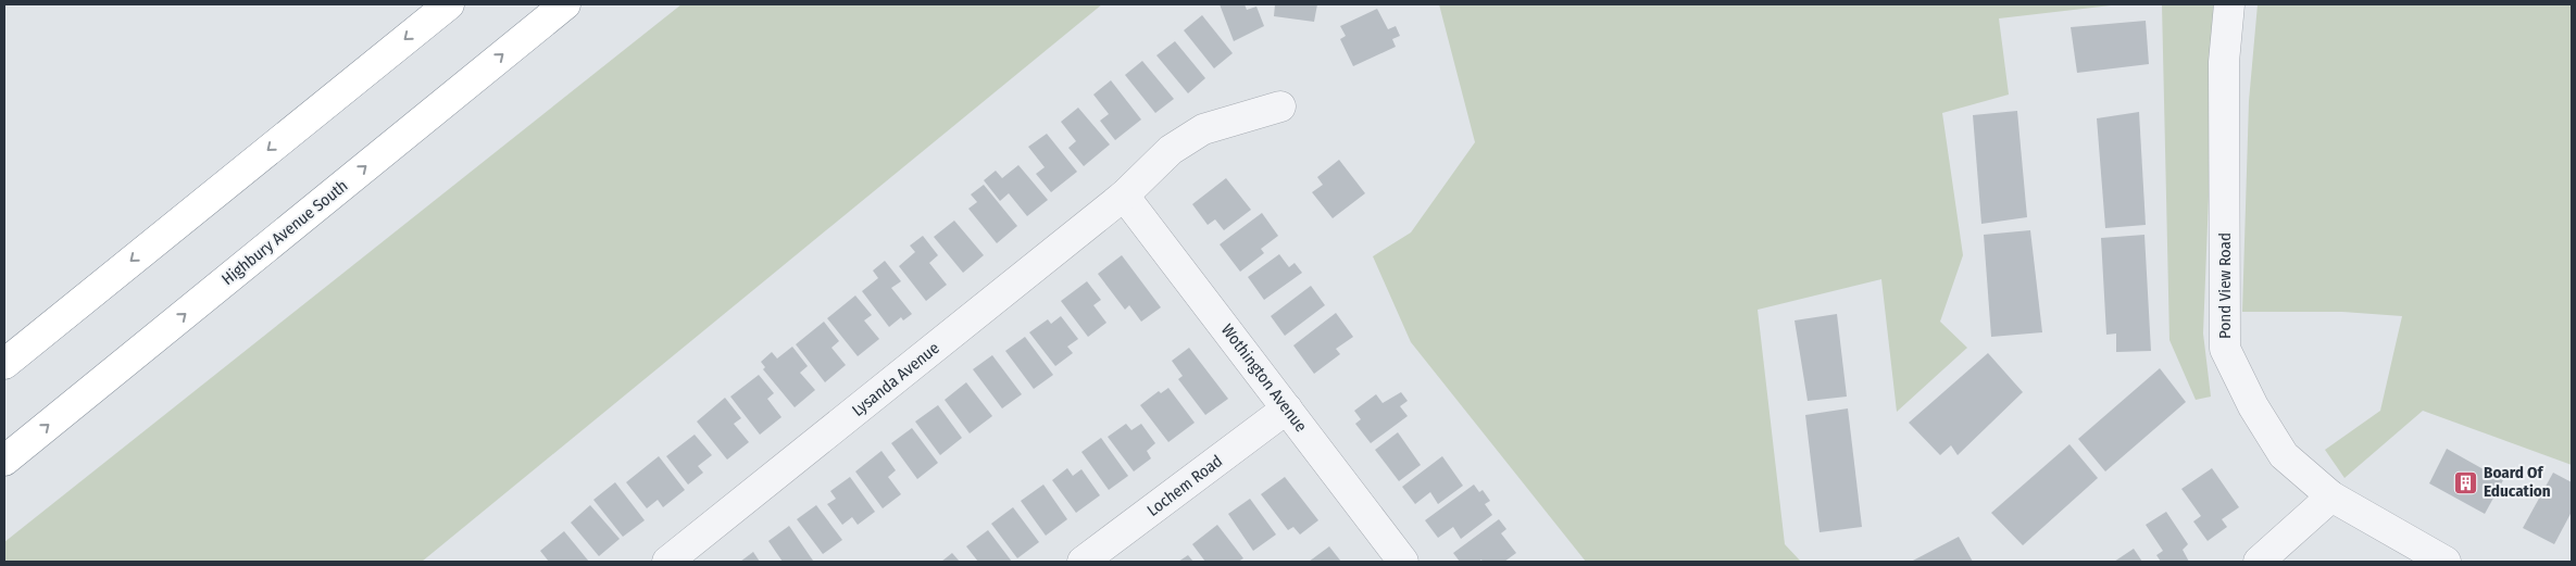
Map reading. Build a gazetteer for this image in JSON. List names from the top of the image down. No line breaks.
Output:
{"streets":{"highway":["Highbury Avenue South"],"street":["Pond View Road","Wothington Avenue","Lysanda Avenue","Lochem Road"]},"crossings":[["Wothington Avenue","Lysanda Avenue"],["Wothington Avenue","Lochem Road"]],"places":{"building":["Board Of Education"]}}
